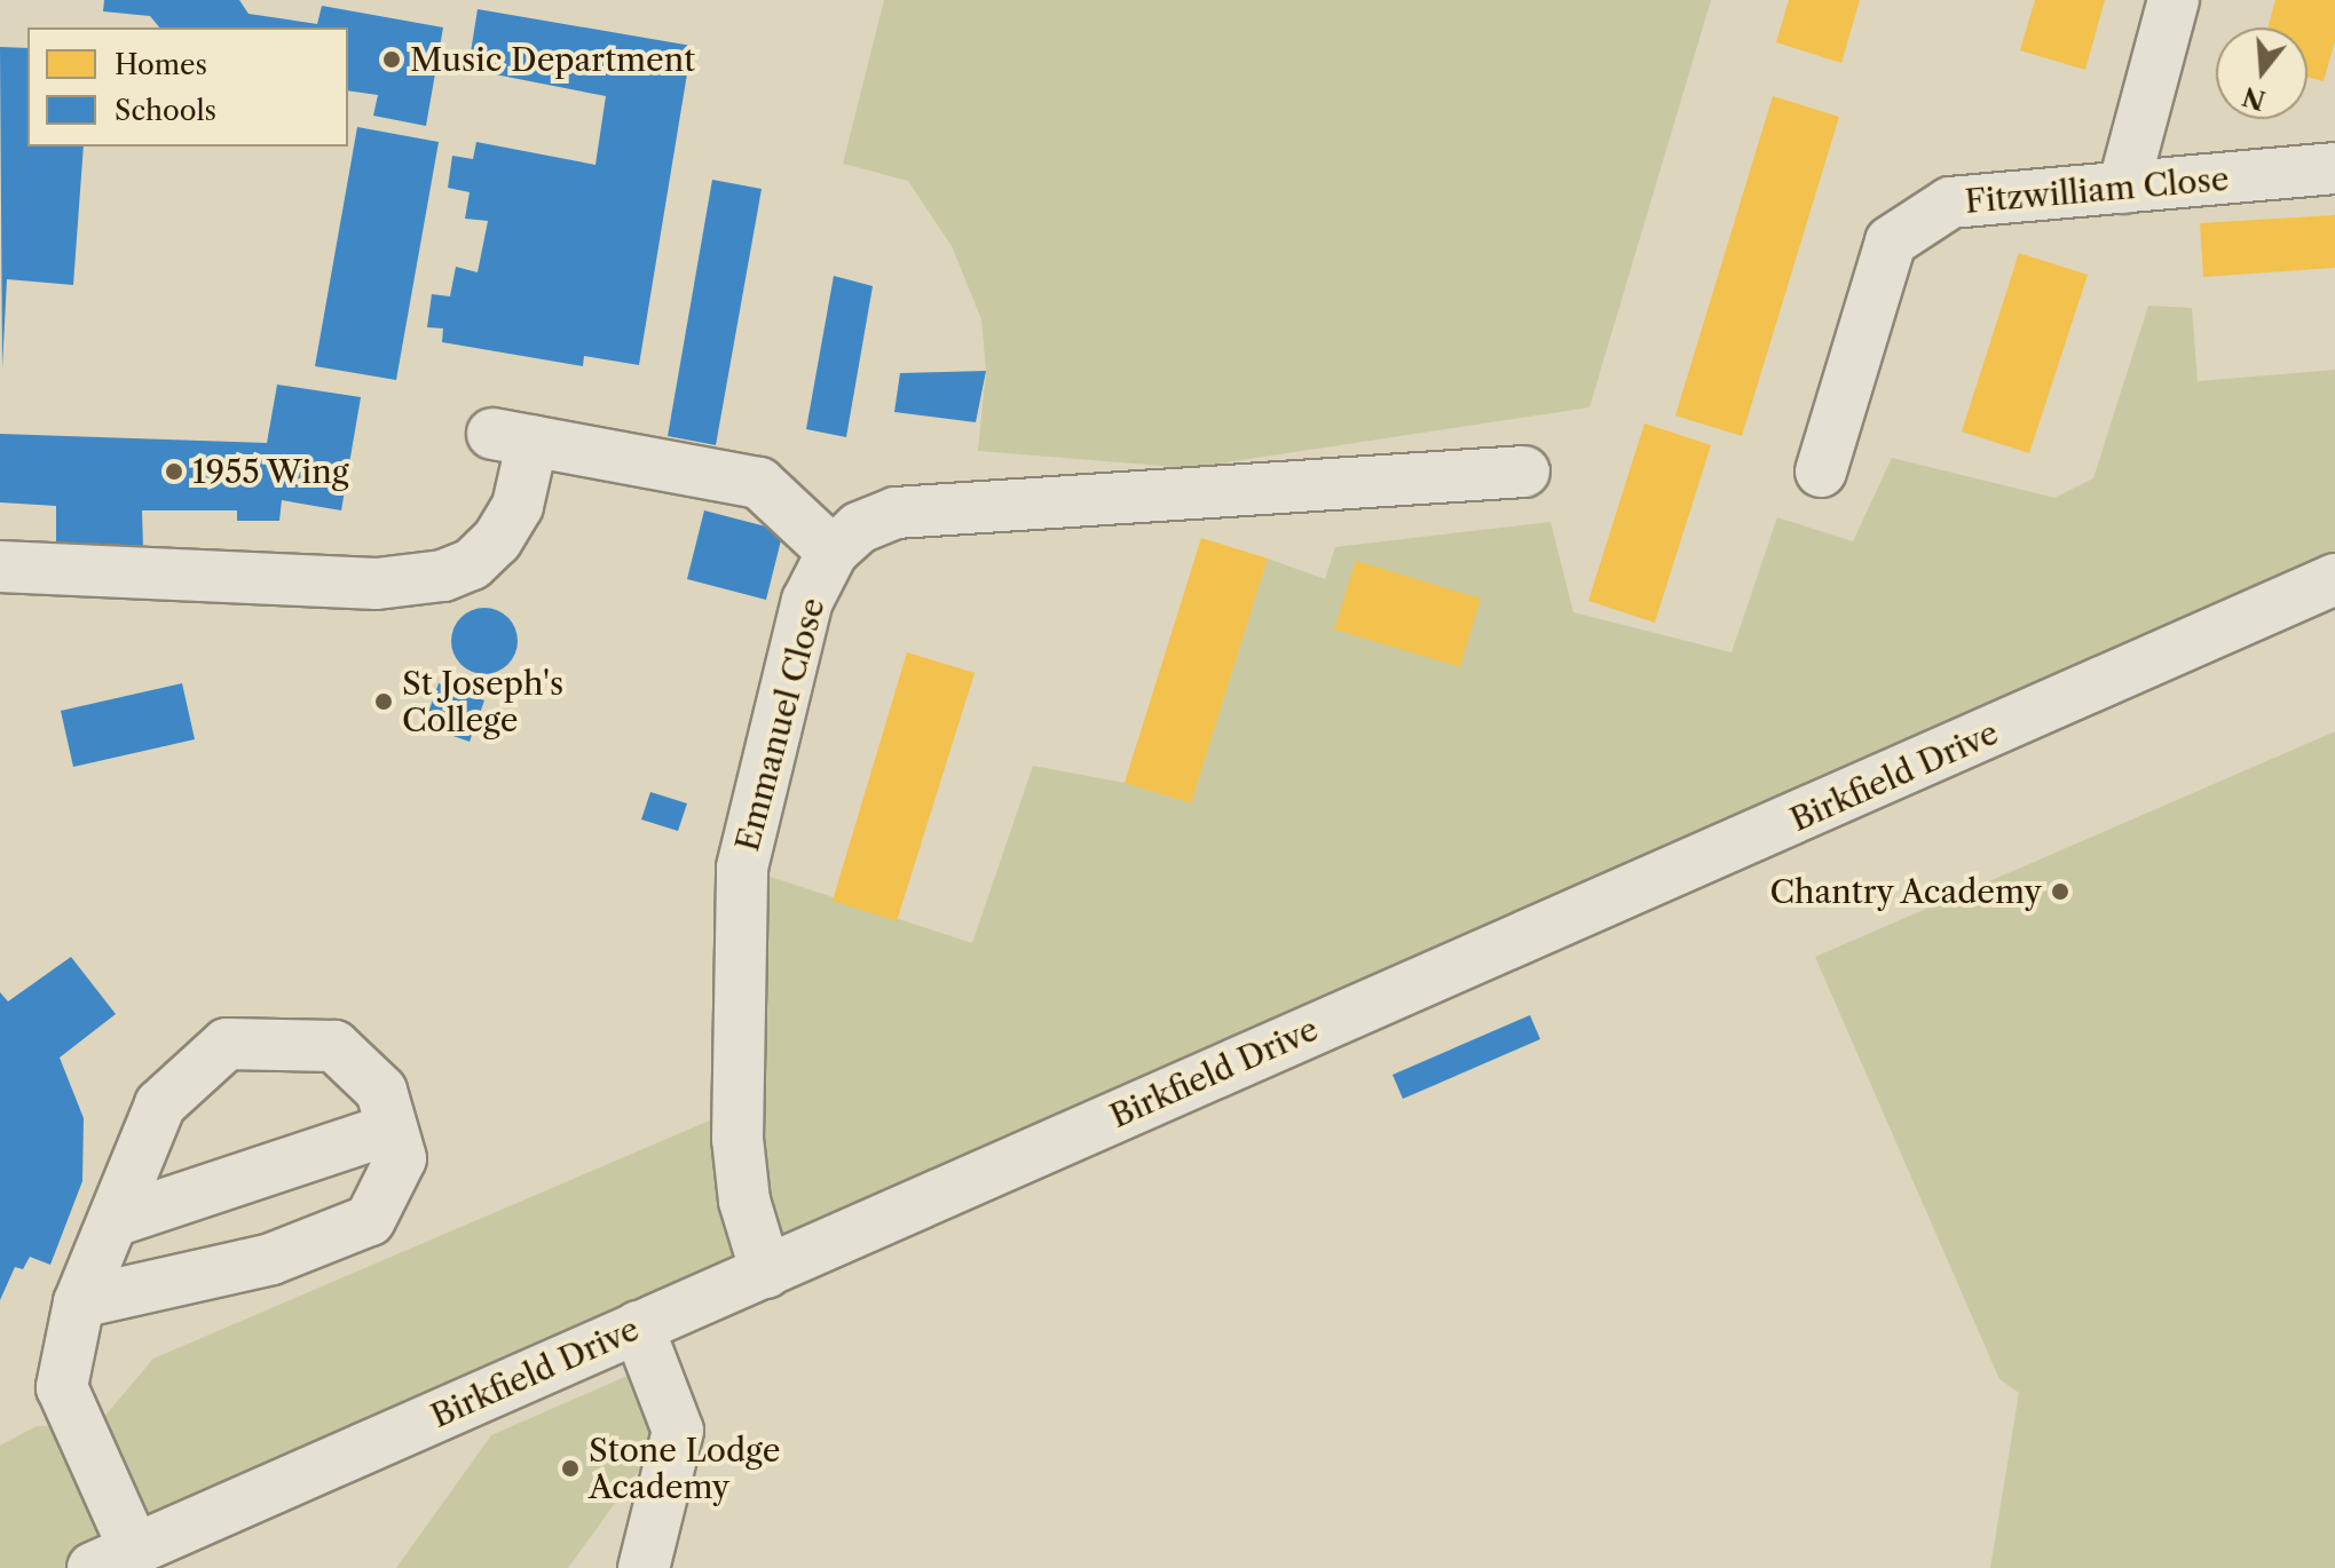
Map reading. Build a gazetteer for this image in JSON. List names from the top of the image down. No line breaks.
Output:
{"streets":{"street":["Fitzwilliam Close","Emmanuel Close","Birkfield Drive"]},"crossings":[["Emmanuel Close","Birkfield Drive"]],"places":["Music Department","1955 Wing","St Joseph's College","Chantry Academy","Stone Lodge Academy"],"legend":["Homes","Schools"],"north":"bottom"}
